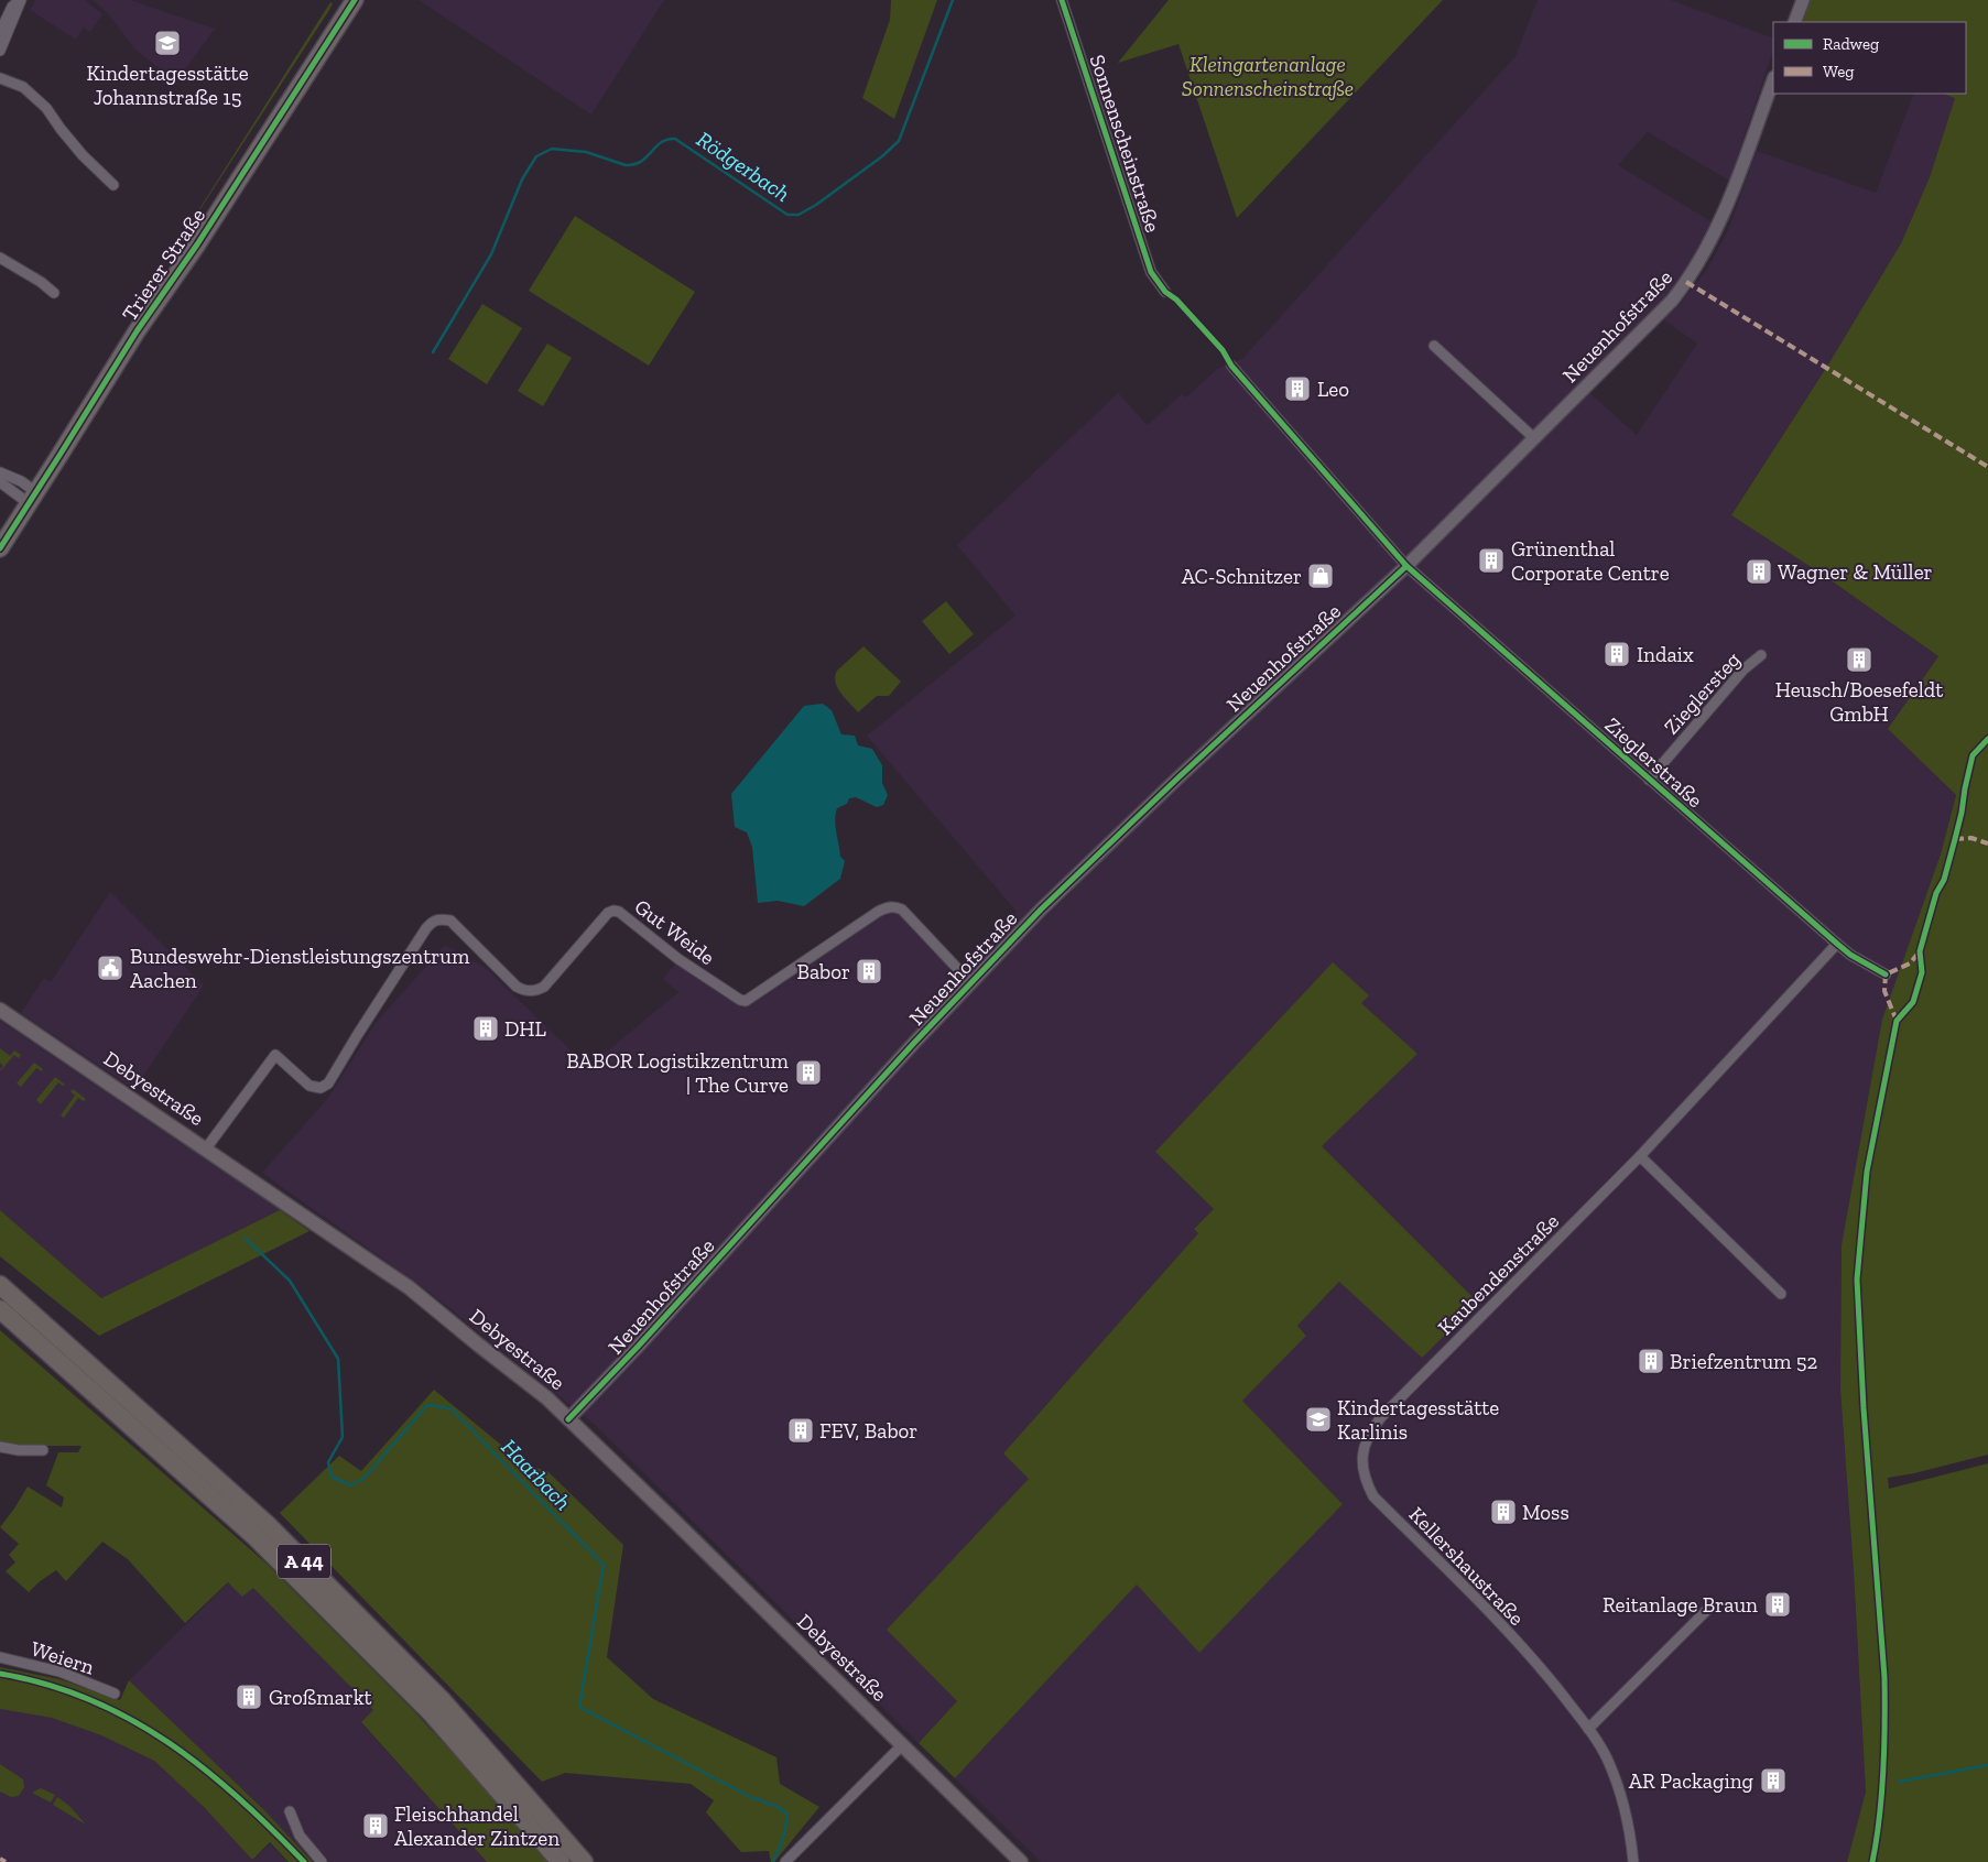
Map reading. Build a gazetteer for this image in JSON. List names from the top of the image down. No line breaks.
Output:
{"streets":{"highway":["A 44"],"main road":["Trierer Straße","Debyestraße"],"street":["Sonnenscheinstraße","Neuenhofstraße","Zieglersteg","Zieglerstraße","Gut Weide","Kaubendenstraße","Kellershaustraße","Weiern"]},"crossings":[["Neuenhofstraße","Zieglerstraße"],["Neuenhofstraße","Gut Weide"],["Neuenhofstraße","Debyestraße"],["Zieglersteg","Zieglerstraße"],["Zieglerstraße","Kaubendenstraße"],["Gut Weide","Debyestraße"],["Kaubendenstraße","Kellershaustraße"]],"water":["Rödgerbach","Haarbach"],"parks":["Kleingartenanlage Sonnenscheinstraße"],"places":{"school or university":["Kindertagesstätte Johannstraße 15","Kindertagesstätte Karlinis"],"building":["Leo","Grünenthal Corporate Centre","Wagner & Müller","Indaix","Heusch/Boesefeldt GmbH","Babor","DHL","BABOR Logistikzentrum | The Curve","Briefzentrum 52","FEV, Babor","Moss","Reitanlage Braun","Großmarkt","AR Packaging","Fleischhandel Alexander Zintzen"],"shop":["AC-Schnitzer"],"public building":["Bundeswehr-Dienstleistungszentrum Aachen"]},"legend":["Radweg","Weg"]}
